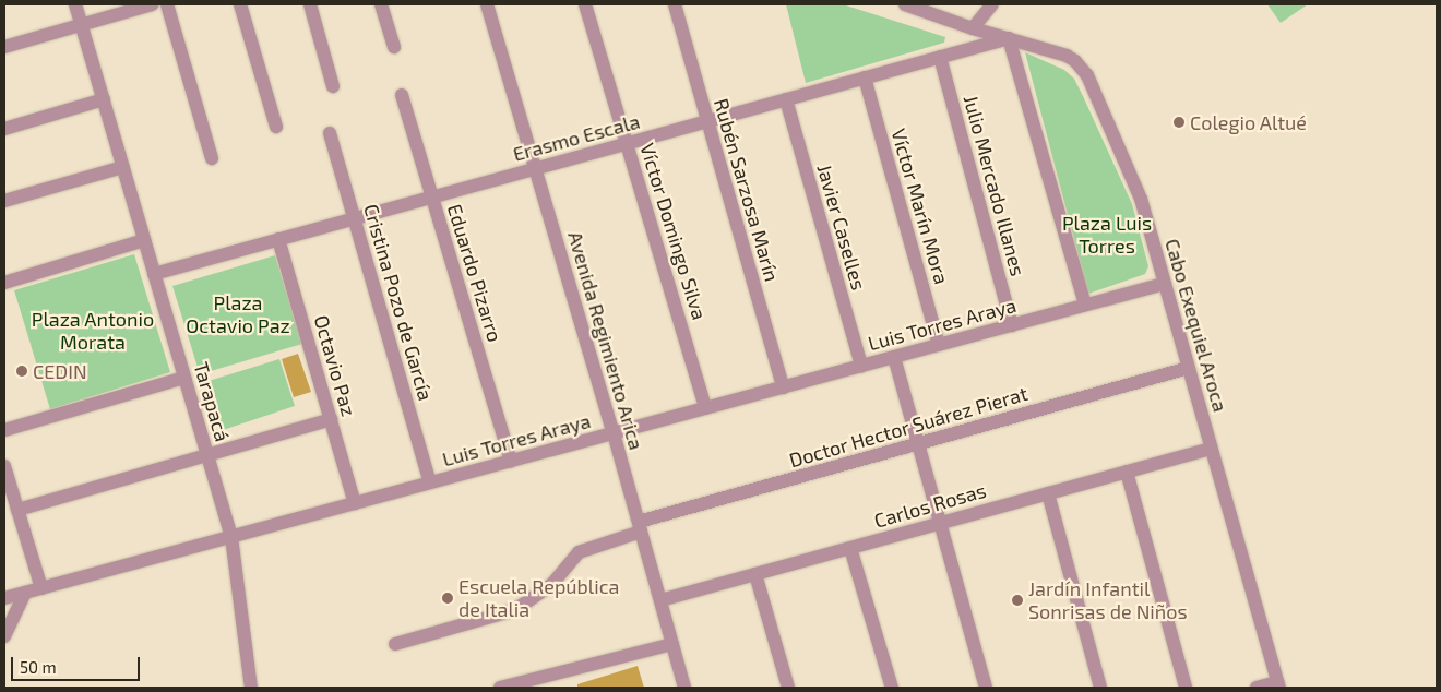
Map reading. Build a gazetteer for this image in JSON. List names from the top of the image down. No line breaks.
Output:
{"streets":{"street":["Erasmo Escala","Julio Mercado Illanes","Rubén Sarzosa Marín","Víctor Marín Mora","Javier Caselles","Víctor Domingo Silva","Eduardo Pizarro","Cristina Pozo de García","Luis Torres Araya","Cabo Exequiel Aroca","Avenida Regimiento Arica","Octavio Paz","Tarapacá","Doctor Hector Suárez Pierat","Carlos Rosas"]},"crossings":[["Erasmo Escala","Julio Mercado Illanes"],["Erasmo Escala","Rubén Sarzosa Marín"],["Erasmo Escala","Víctor Marín Mora"],["Erasmo Escala","Javier Caselles"],["Erasmo Escala","Víctor Domingo Silva"],["Erasmo Escala","Eduardo Pizarro"],["Erasmo Escala","Cristina Pozo de García"],["Erasmo Escala","Cabo Exequiel Aroca"],["Erasmo Escala","Avenida Regimiento Arica"],["Erasmo Escala","Octavio Paz"],["Erasmo Escala","Tarapacá"],["Julio Mercado Illanes","Luis Torres Araya"],["Rubén Sarzosa Marín","Luis Torres Araya"],["Víctor Marín Mora","Luis Torres Araya"],["Javier Caselles","Luis Torres Araya"],["Víctor Domingo Silva","Luis Torres Araya"],["Eduardo Pizarro","Luis Torres Araya"],["Cristina Pozo de García","Luis Torres Araya"],["Luis Torres Araya","Cabo Exequiel Aroca"],["Luis Torres Araya","Avenida Regimiento Arica"],["Luis Torres Araya","Octavio Paz"],["Luis Torres Araya","Tarapacá"],["Cabo Exequiel Aroca","Doctor Hector Suárez Pierat"],["Cabo Exequiel Aroca","Carlos Rosas"],["Avenida Regimiento Arica","Doctor Hector Suárez Pierat"],["Avenida Regimiento Arica","Carlos Rosas"]],"parks":["Plaza Luis Torres","Plaza Octavio Paz","Plaza Antonio Morata"],"places":["Colegio Altué","CEDIN","Escuela República de Italia","Jardín Infantil Sonrisas de Niños"],"scale_bar":"50 m"}
